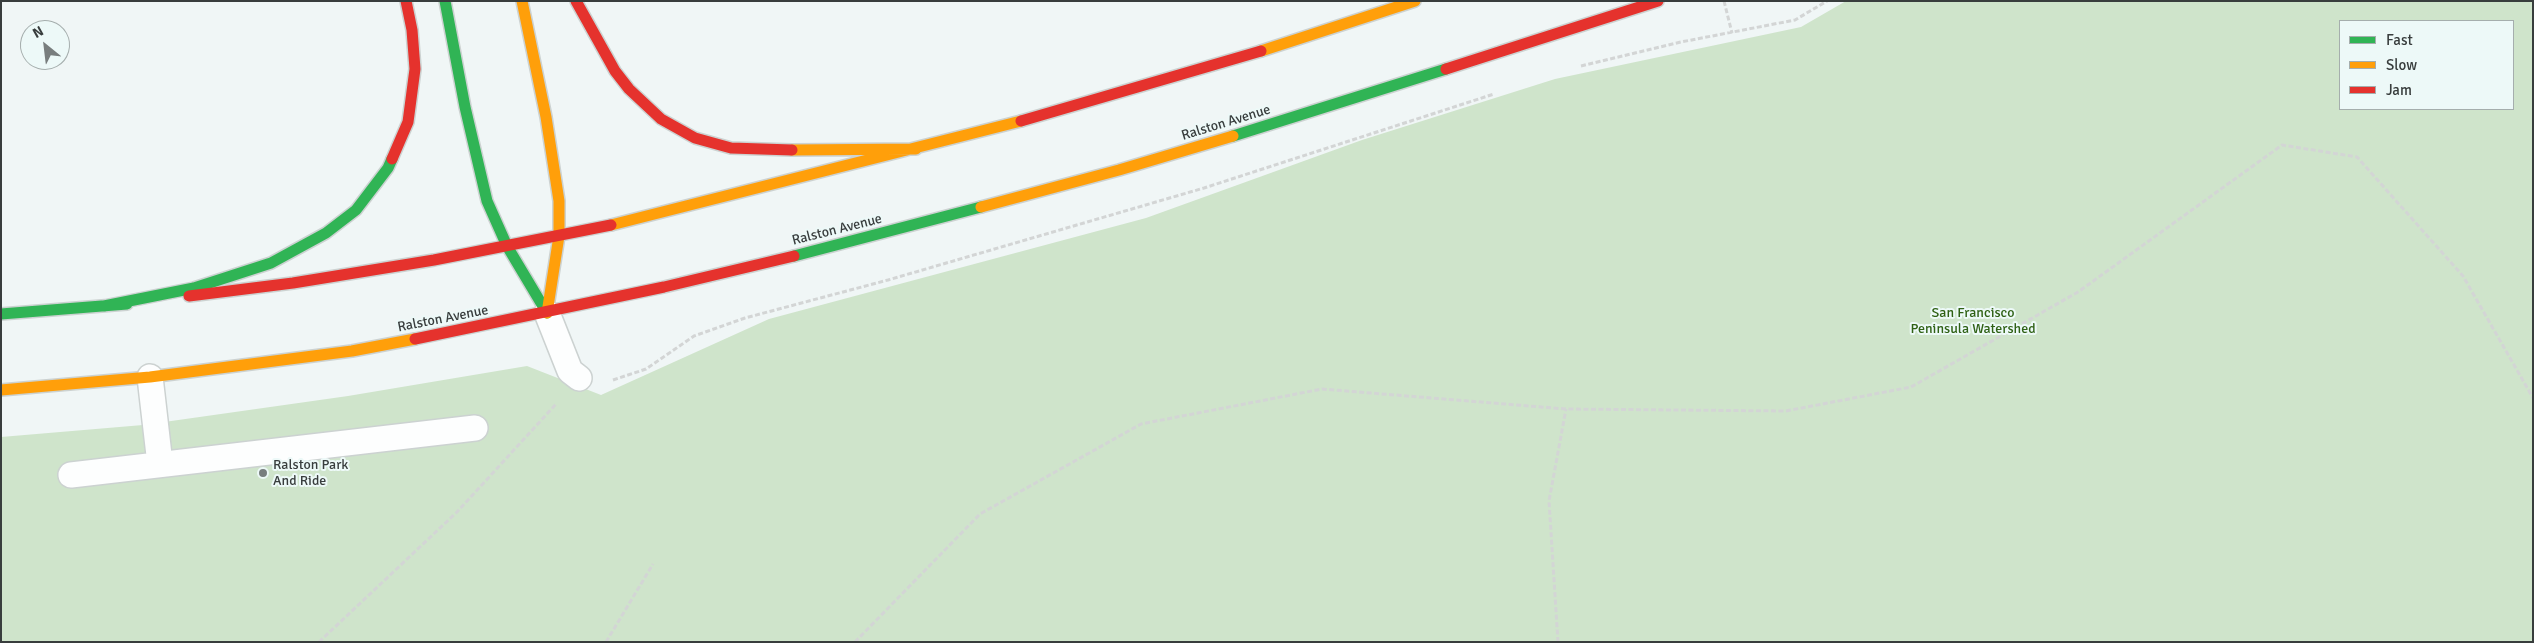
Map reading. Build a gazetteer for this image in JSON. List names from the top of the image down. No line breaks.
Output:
{"streets":{"main road":["Ralston Avenue"]},"parks":["San Francisco Peninsula Watershed"],"places":["Ralston Park And Ride"],"legend":["Fast","Slow","Jam"],"north":"top left"}
